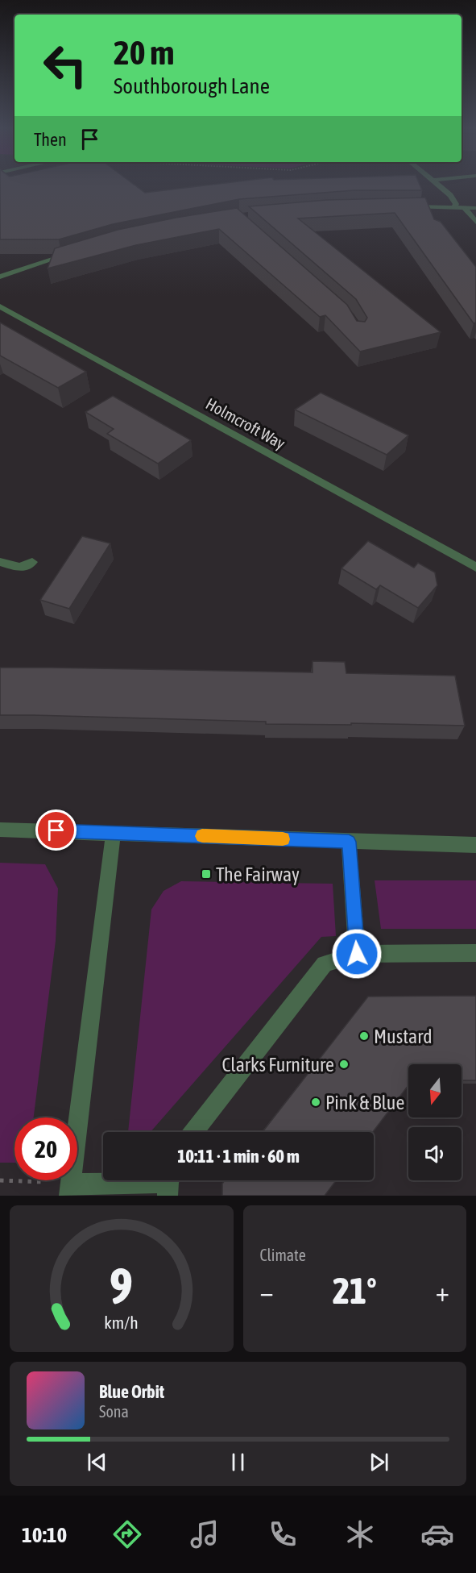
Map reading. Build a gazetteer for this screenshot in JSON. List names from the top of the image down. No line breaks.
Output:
{"streets":{"street":["Holmcroft Way"]},"places":{"transit":["The Fairway"],"other":["Mustard","Clarks Furniture","Pink & Blue"]},"north":"bottom","page":{"turn":["20 m","Southborough Lane"],"then":"Then","limit":"20","trip":"10:11 · 1 min · 60 m","tile":"Climate","heat":["−","21°","+"],"song":["Blue Orbit","Sona"],"tabs":"10:10","gauge":["9","km/h"]}}
